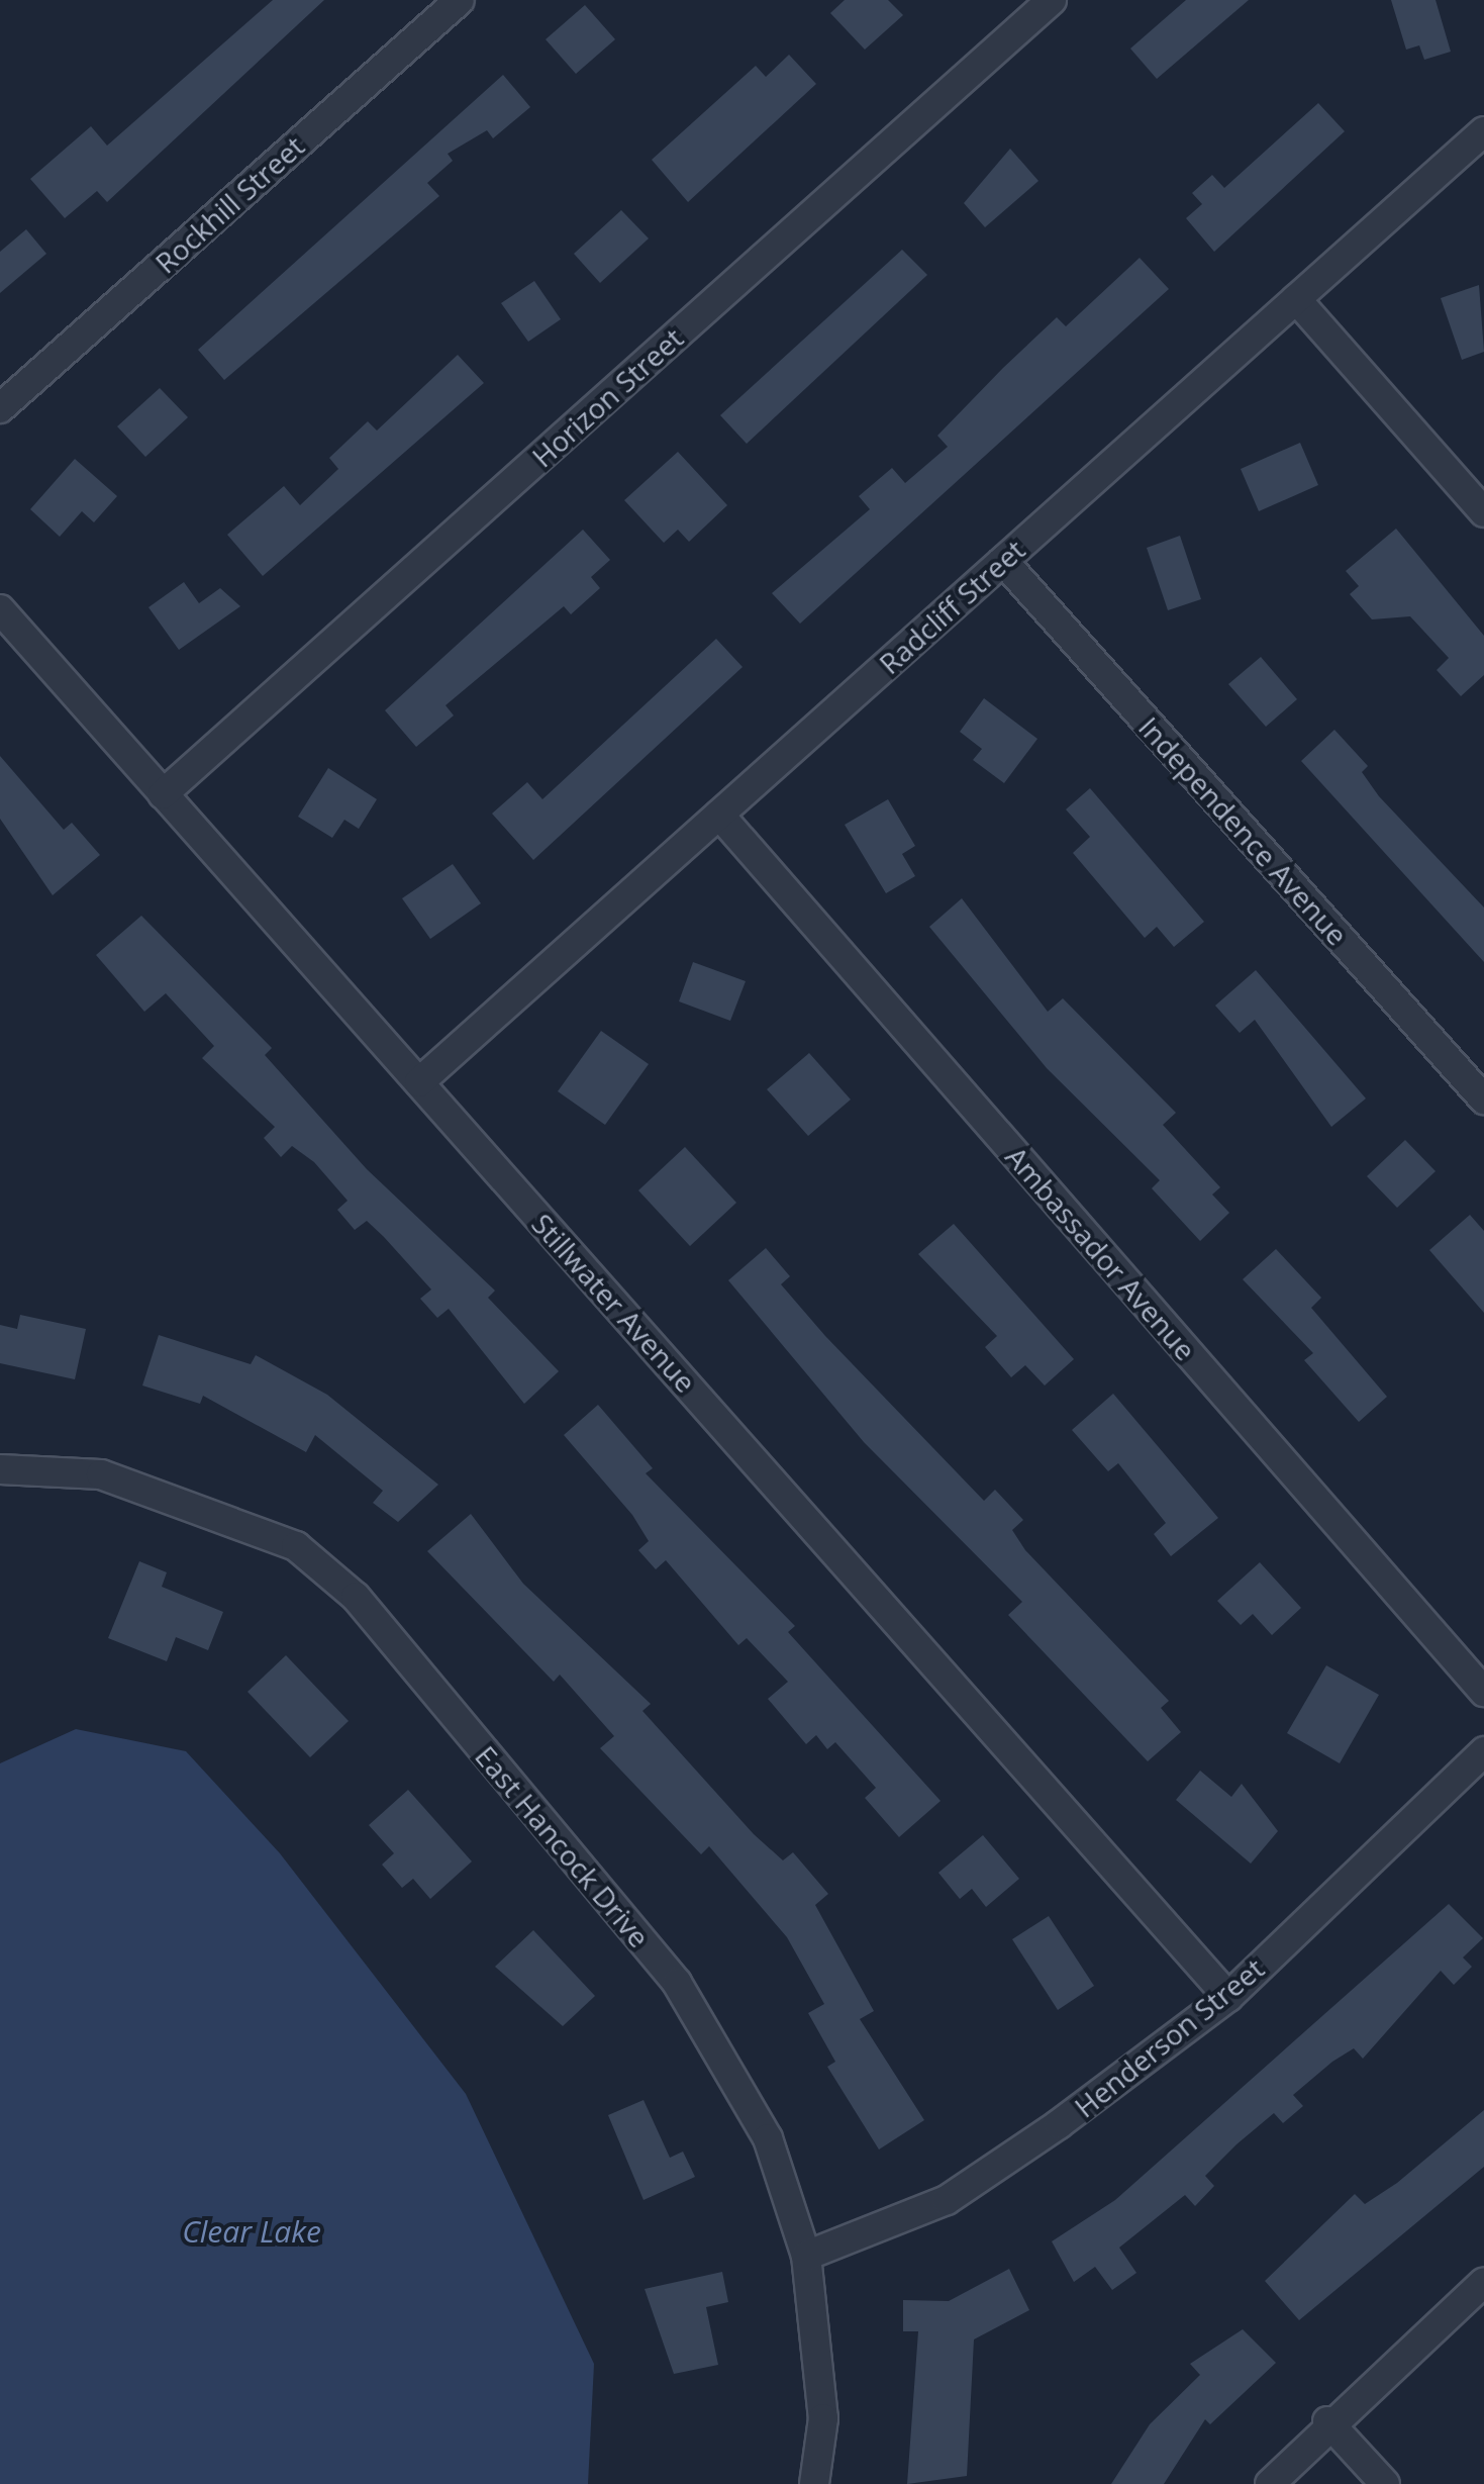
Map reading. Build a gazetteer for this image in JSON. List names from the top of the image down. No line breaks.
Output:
{"streets":{"street":["Rockhill Street","Horizon Street","Radcliff Street","Independence Avenue","Ambassador Avenue","Stillwater Avenue","East Hancock Drive","Henderson Street"]},"crossings":[["Horizon Street","Stillwater Avenue"],["Radcliff Street","Independence Avenue"],["Radcliff Street","Ambassador Avenue"],["Radcliff Street","Stillwater Avenue"],["Stillwater Avenue","Henderson Street"],["East Hancock Drive","Henderson Street"]],"water":["Clear Lake"]}
